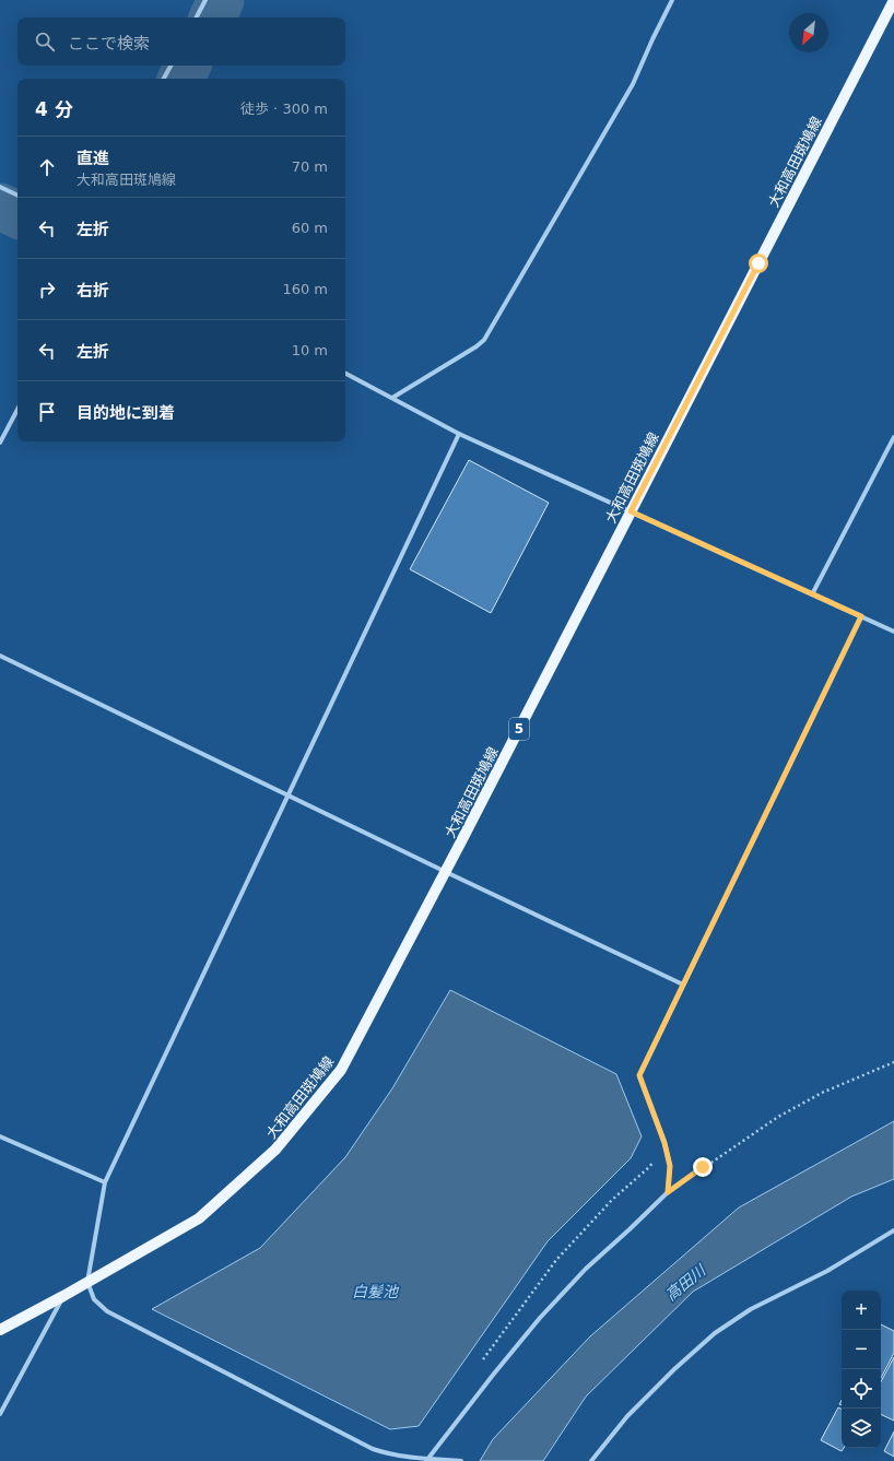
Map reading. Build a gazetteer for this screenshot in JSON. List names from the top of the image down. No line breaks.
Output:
{"streets":{"main road":["大和高田斑鳩線","5"]},"water":["高田川","白髪池"],"north":"bottom left","page":{"search":"ここで検索","heading":["4 分","徒歩 · 300 m"],"list":[["直進","大和高田斑鳩線","70 m"],["左折","60 m"],["右折","160 m"],["左折","10 m"],"目的地に到着"],"map_buttons":["+","−"]}}
